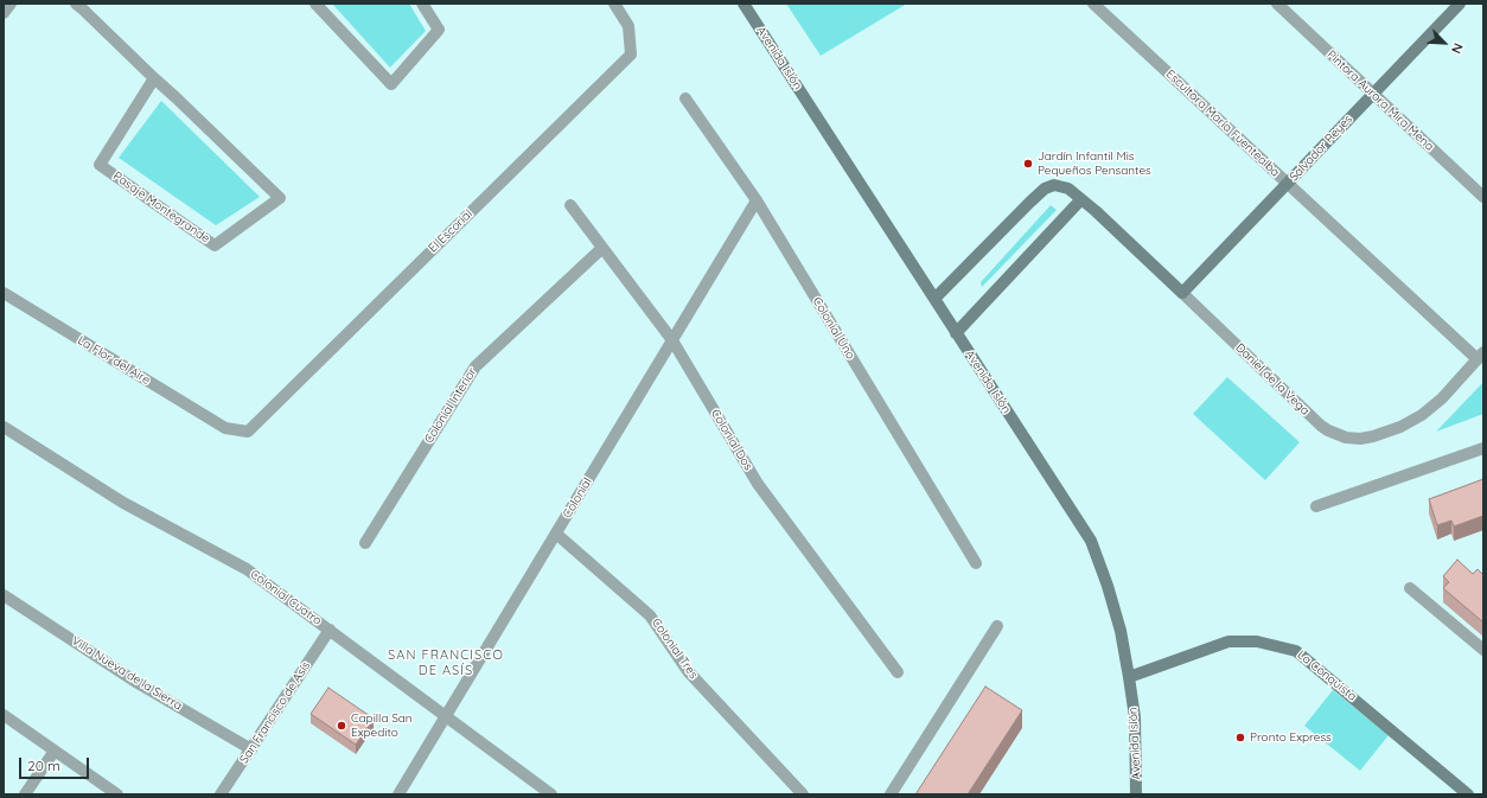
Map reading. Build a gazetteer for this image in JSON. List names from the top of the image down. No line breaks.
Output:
{"streets":{"street":["Avenida Islón","Pintora Aurora Mira Mena","Escultora María Fuentealba","Salvador Reyes","Pasaje Montegrande","El Escorial","Colonial Uno","La Flor del Aire","Daniel de la Vega","Colonial Interior","Colonial Dos","Colonial","Colonial Cuatro","Colonial Tres","Villa Nueva de la Sierra","La Conquista","San Francisco de Asís"]},"crossings":[["Avenida Islón","Daniel de la Vega"],["Avenida Islón","La Conquista"],["Pintora Aurora Mira Mena","Salvador Reyes"],["Escultora María Fuentealba","Salvador Reyes"],["Escultora María Fuentealba","Daniel de la Vega"],["Salvador Reyes","Daniel de la Vega"],["El Escorial","La Flor del Aire"],["Colonial Uno","Colonial"],["Colonial Interior","Colonial Dos"],["Colonial Dos","Colonial"],["Colonial","Colonial Cuatro"],["Colonial","Colonial Tres"],["Colonial Cuatro","San Francisco de Asís"],["Villa Nueva de la Sierra","San Francisco de Asís"]],"districts":["SAN FRANCISCO DE ASÍS"],"places":["Jardín Infantil Mis Pequeños Pensantes","Capilla San Expedito","Pronto Express"],"scale_bar":"20 m","north":"bottom right"}
